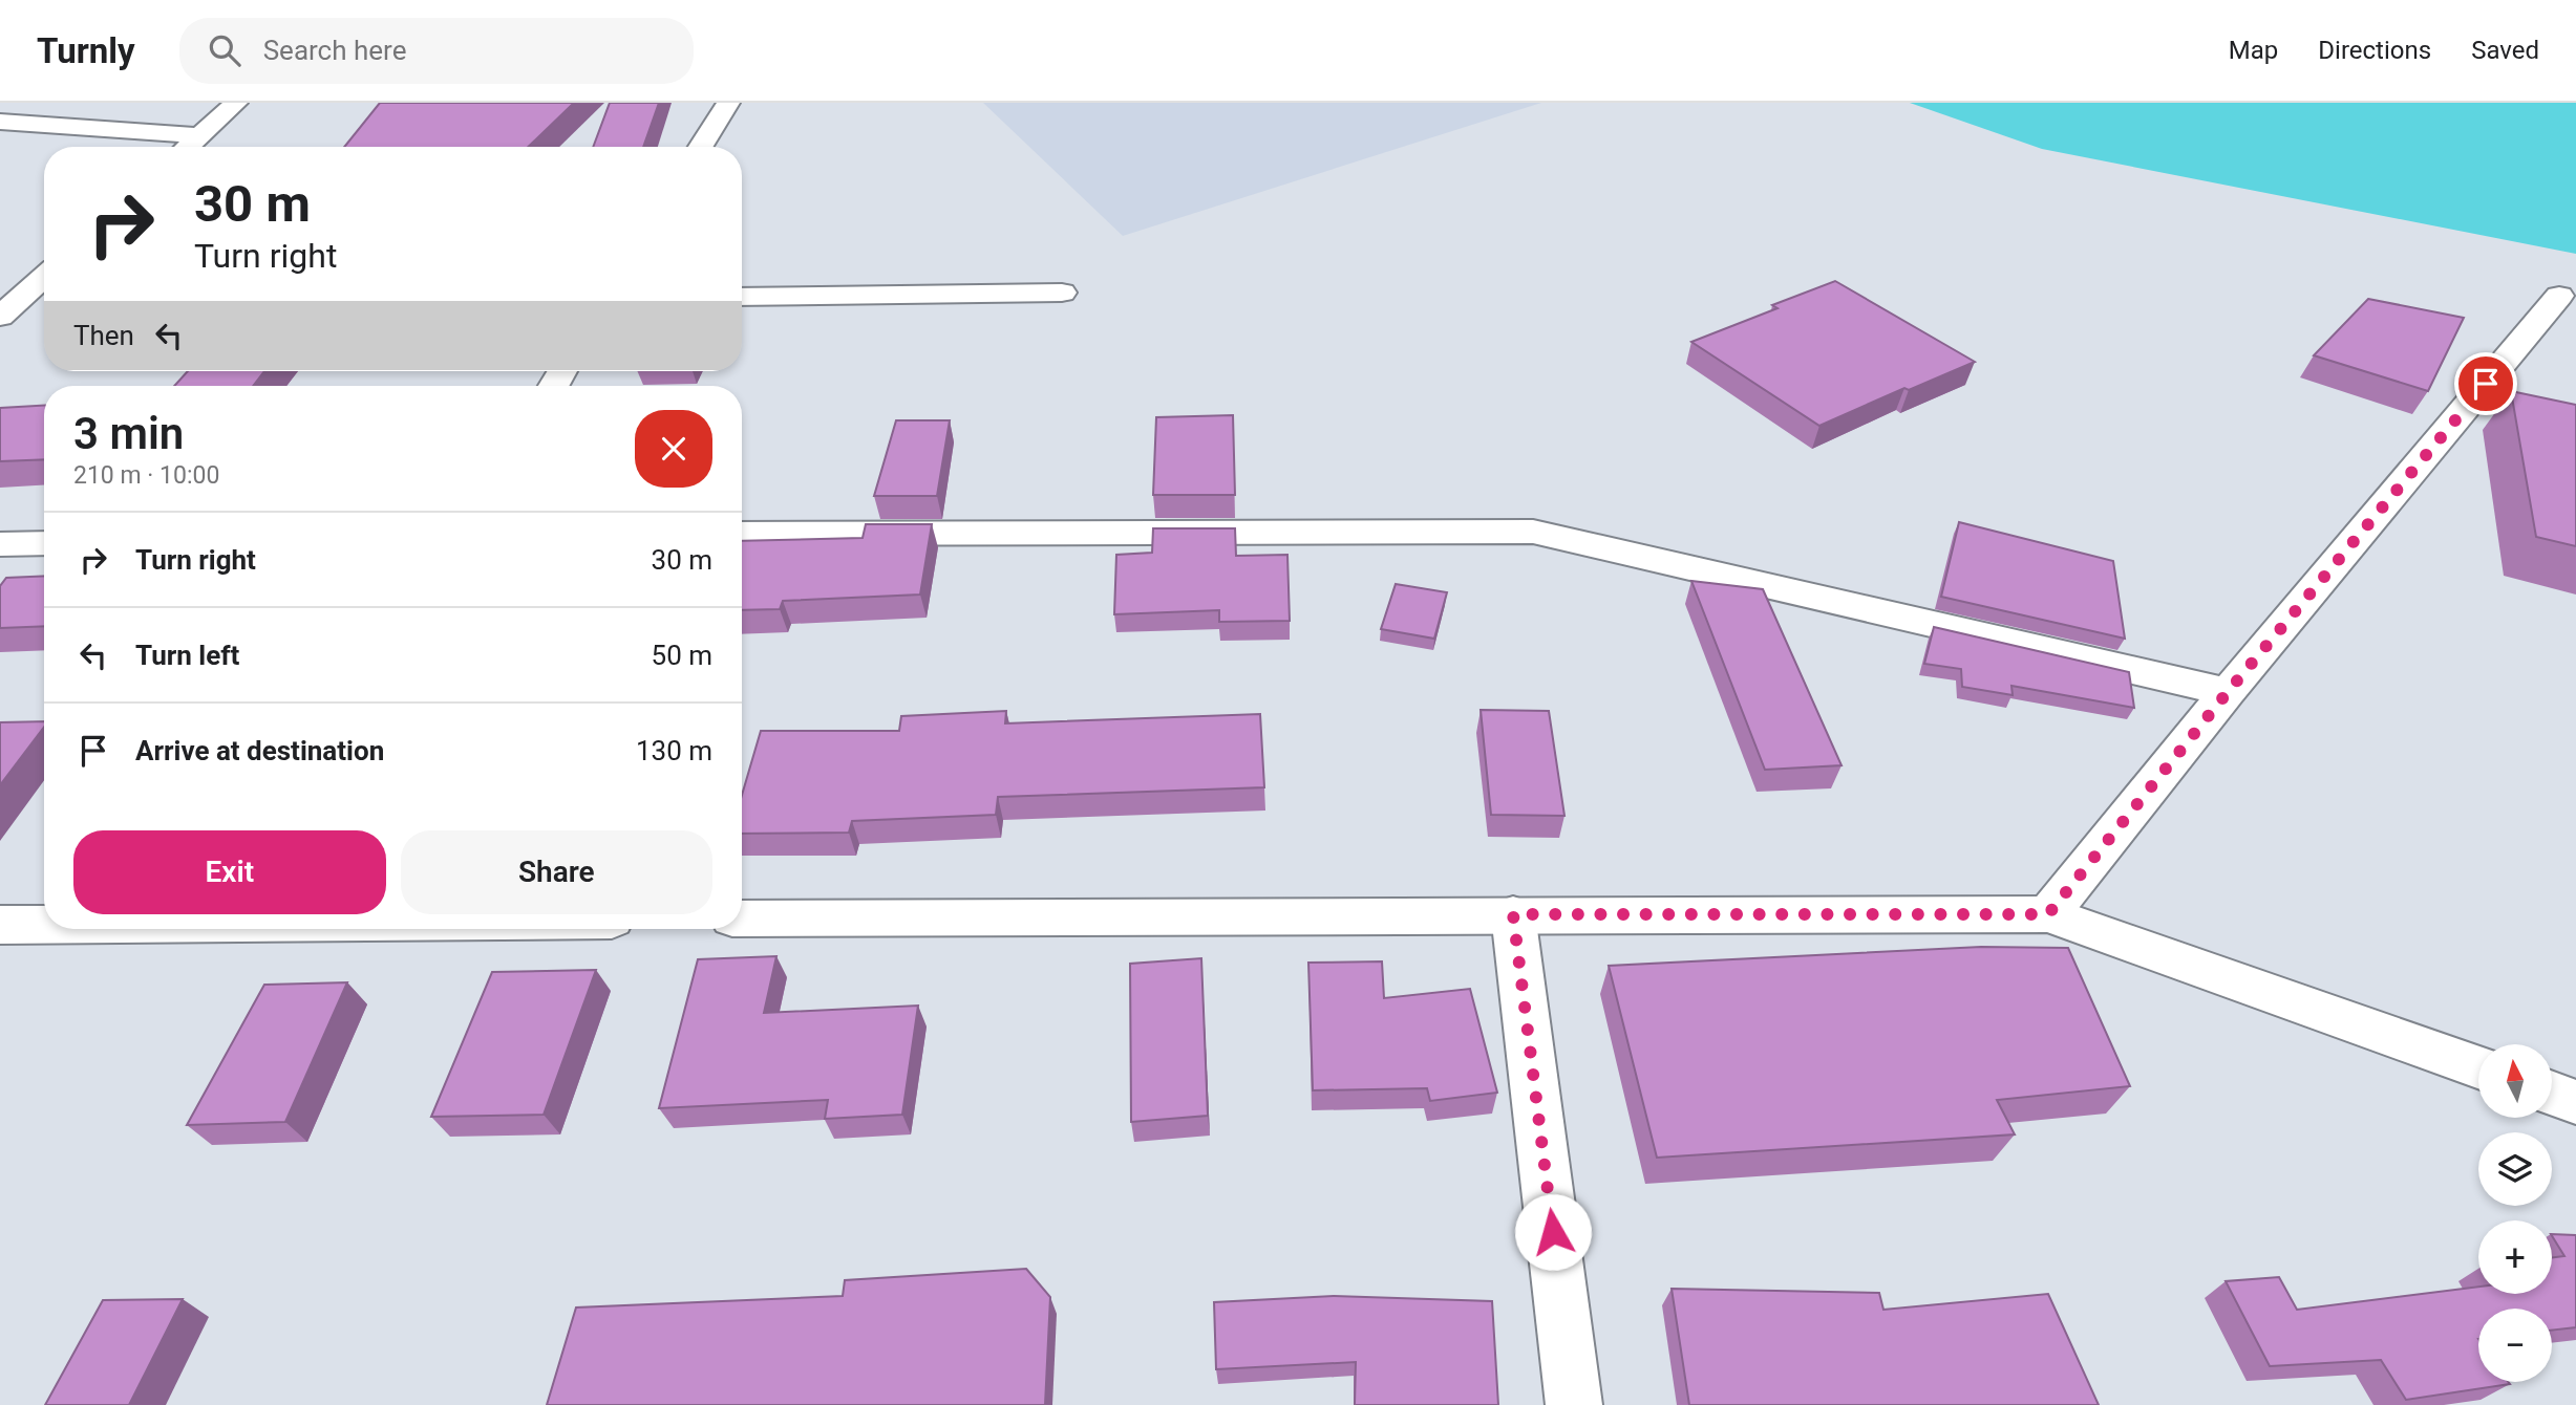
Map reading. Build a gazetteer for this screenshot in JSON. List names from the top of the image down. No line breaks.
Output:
{"north":"top","page":{"header":"Turnly","search":"Search here","nav":["Map","Directions","Saved"],"turn":["30 m","Turn right"],"then":"Then","heading":["3 min","210 m · 10:00"],"list":[{"name":"Turn right","value":"30 m"},{"name":"Turn left","value":"50 m"},{"name":"Arrive at destination","value":"130 m"}],"buttons":["Exit","Share"],"map_buttons":["+","−"]}}
